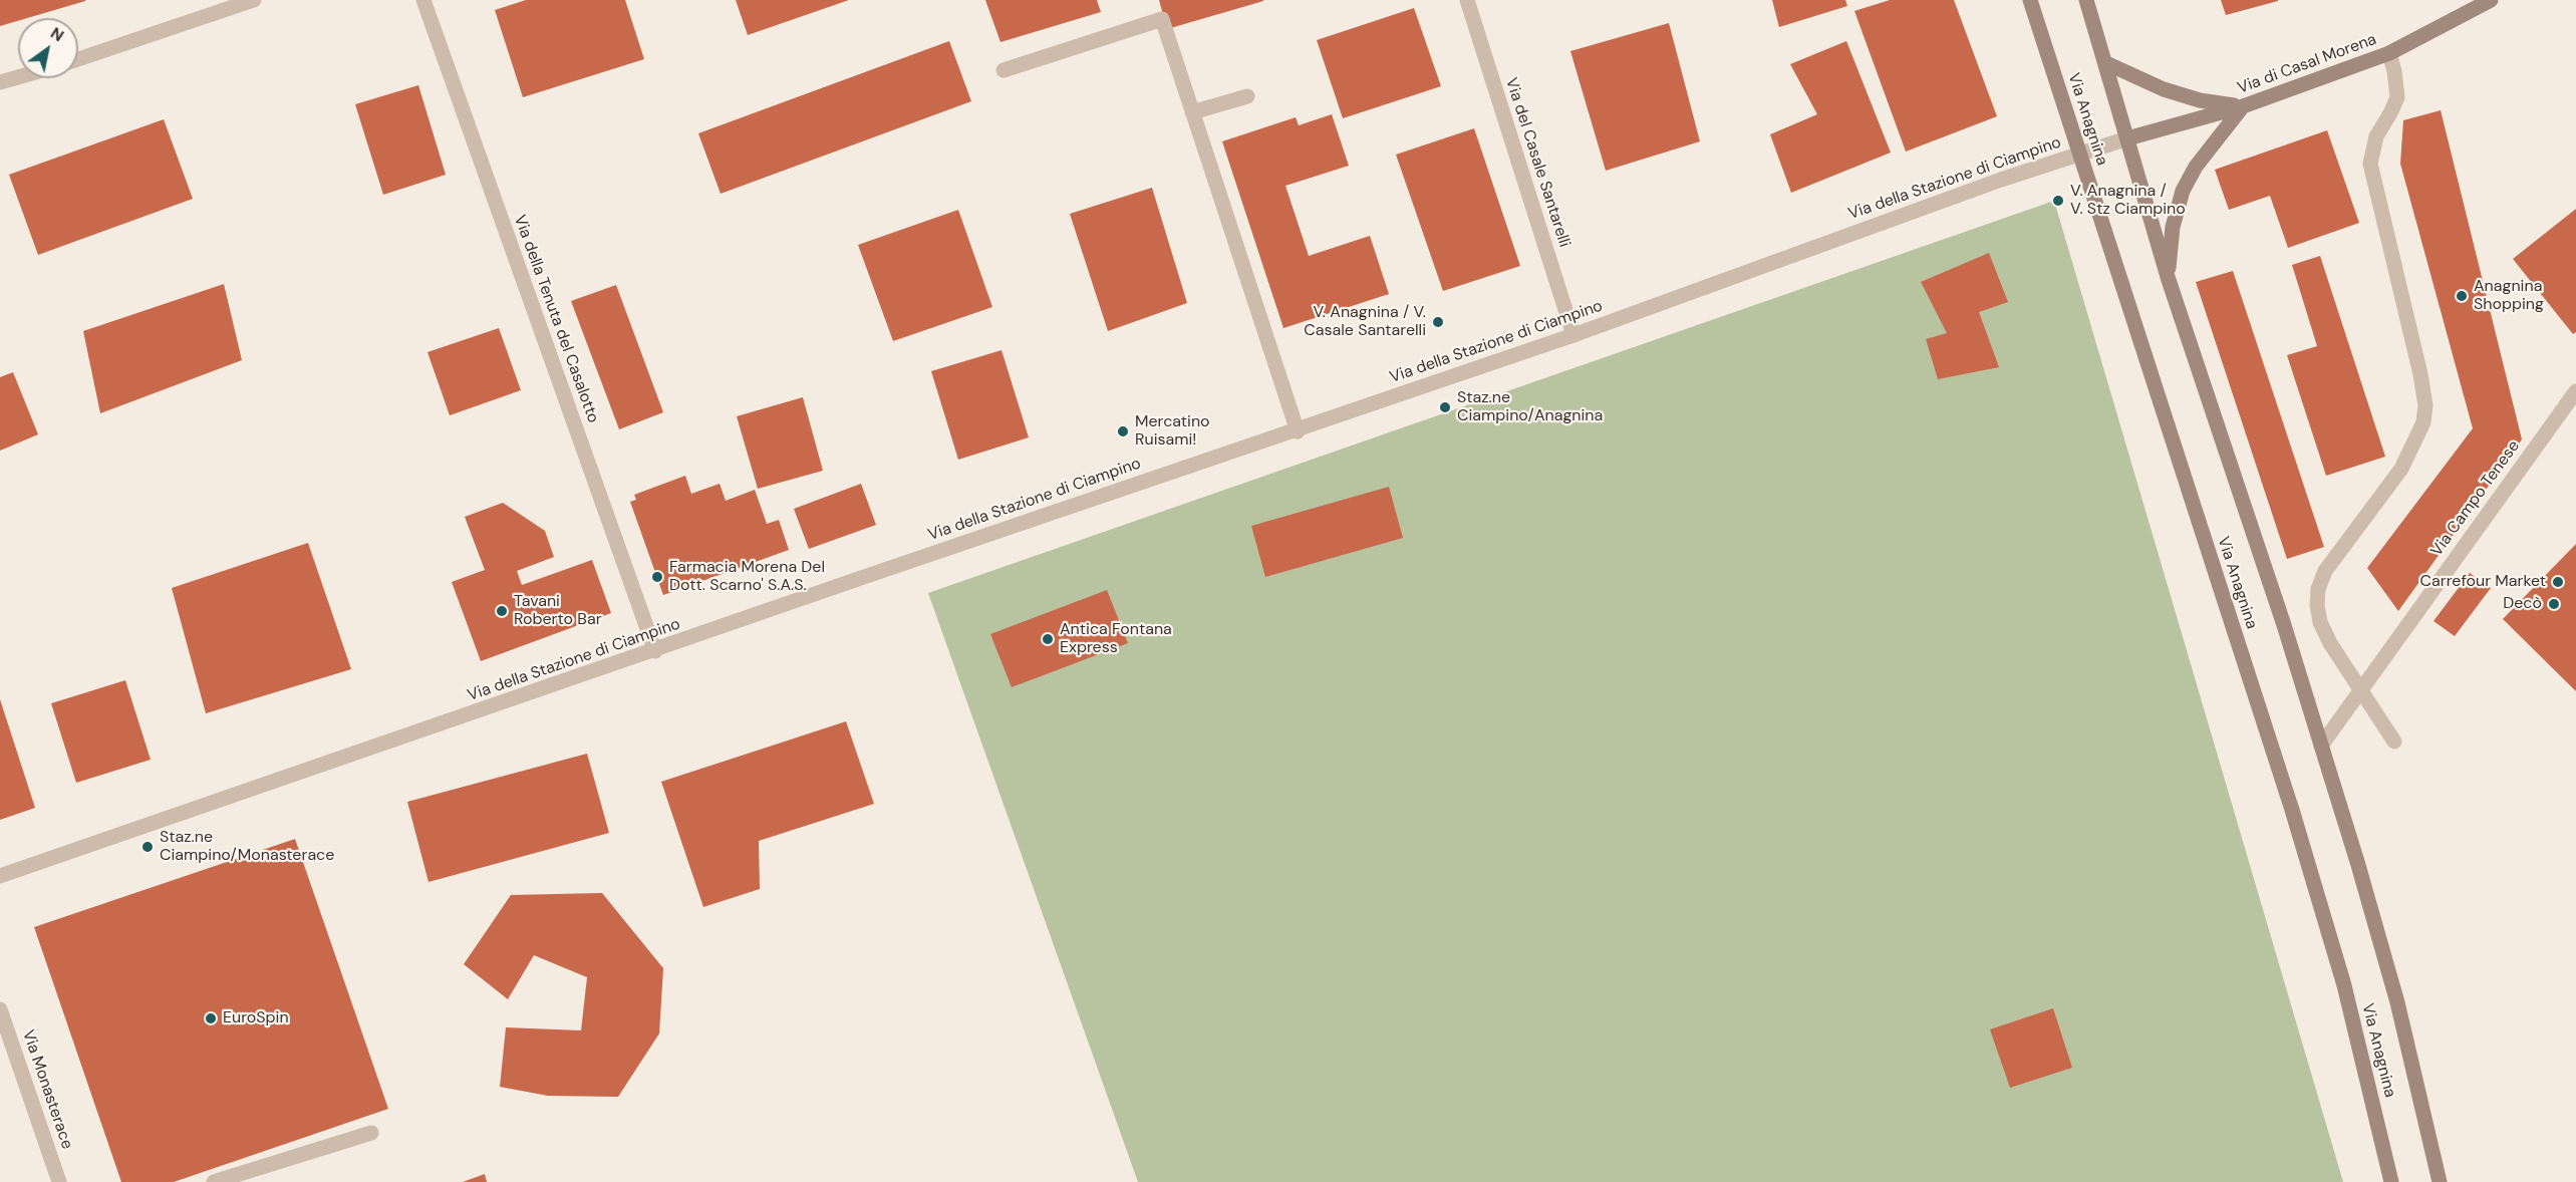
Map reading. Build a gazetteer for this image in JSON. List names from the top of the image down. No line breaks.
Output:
{"streets":{"main road":["Via di Casal Morena","Via Anagnina"],"street":["Via del Casale Santarelli","Via della Stazione di Ciampino","Via della Tenuta del Casalotto","Via Campo Tenese","Via Monasterace"]},"crossings":[["Via di Casal Morena","Via Anagnina"],["Via di Casal Morena","Via della Stazione di Ciampino"],["Via Anagnina","Via della Stazione di Ciampino"],["Via Anagnina","Via Campo Tenese"],["Via del Casale Santarelli","Via della Stazione di Ciampino"],["Via della Stazione di Ciampino","Via della Tenuta del Casalotto"]],"places":["V. Anagnina / V. Stz Ciampino","Anagnina Shopping","V. Anagnina / V. Casale Santarelli","Staz.ne Ciampino/Anagnina","Mercatino Ruisami!","Farmacia Morena Del Dott. Scarno' S.A.S.","Carrefour Market","Decò","Tavani Roberto Bar","Antica Fontana Express","Staz.ne Ciampino/Monasterace","EuroSpin"],"north":"top right"}
